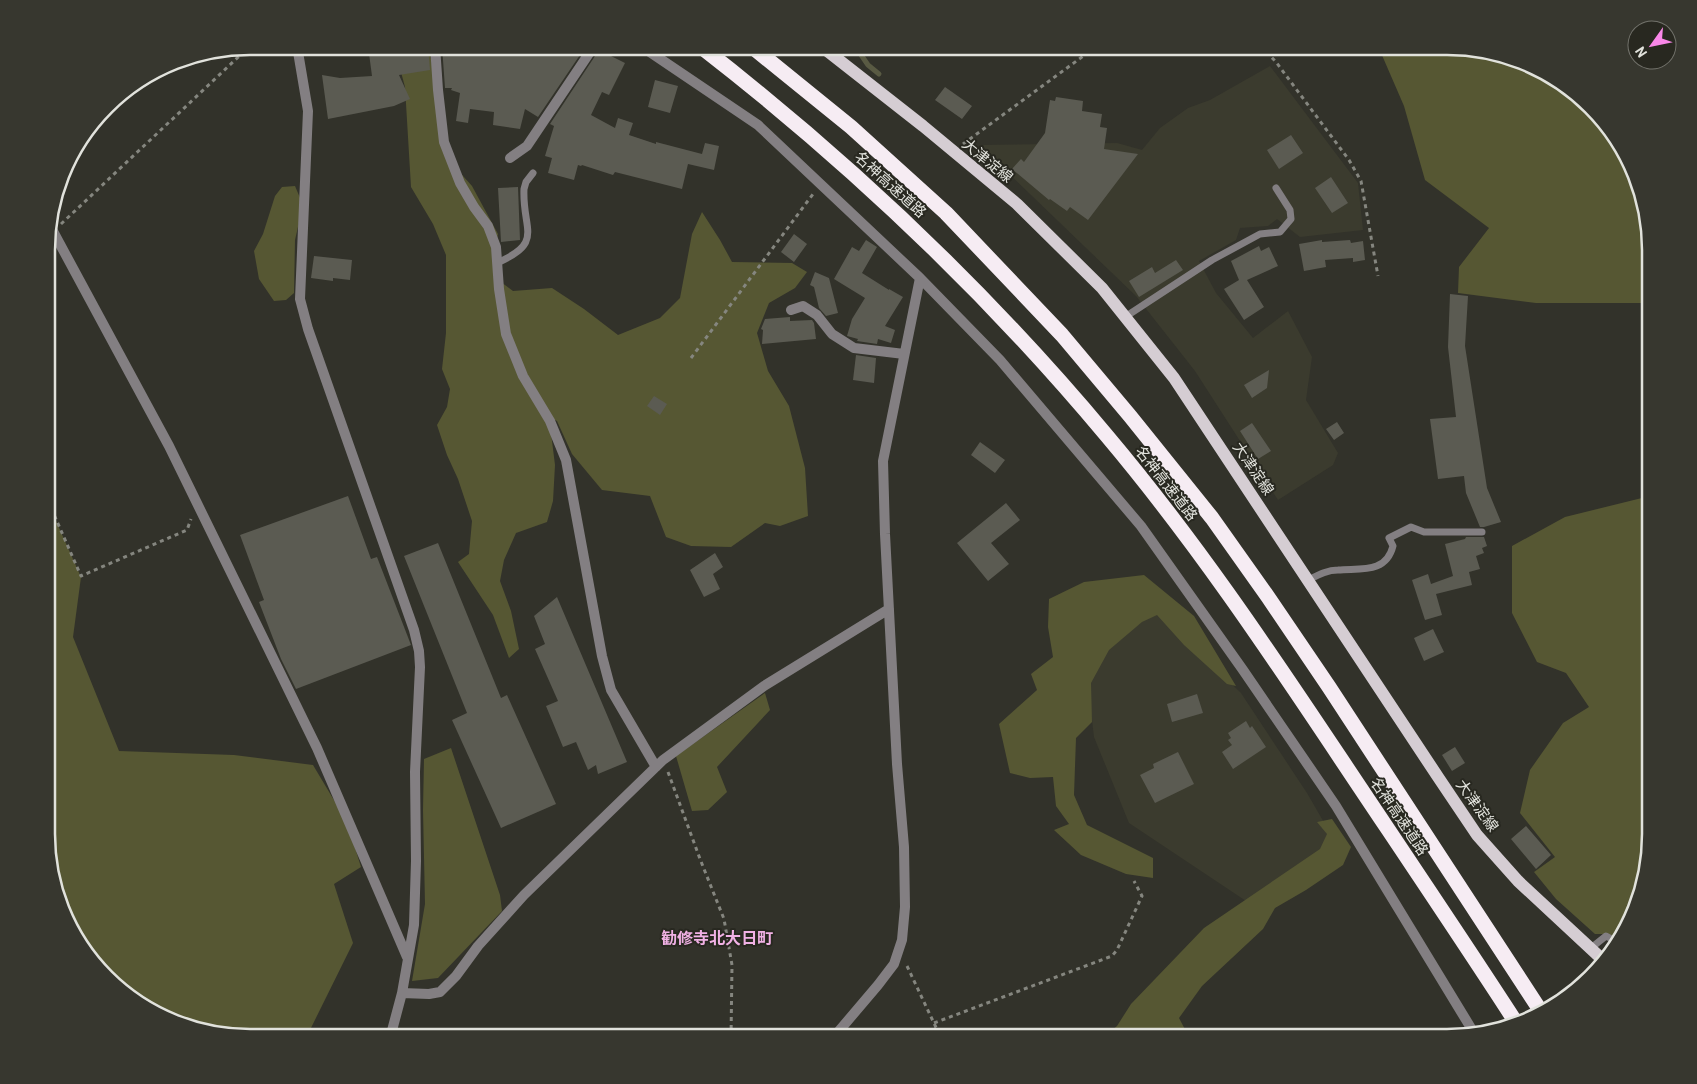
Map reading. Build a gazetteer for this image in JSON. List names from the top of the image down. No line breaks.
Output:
{"streets":{"highway":["名神高速道路"],"main road":["大津淀線"]},"districts":["勧修寺北大日町"],"north":"bottom left"}
